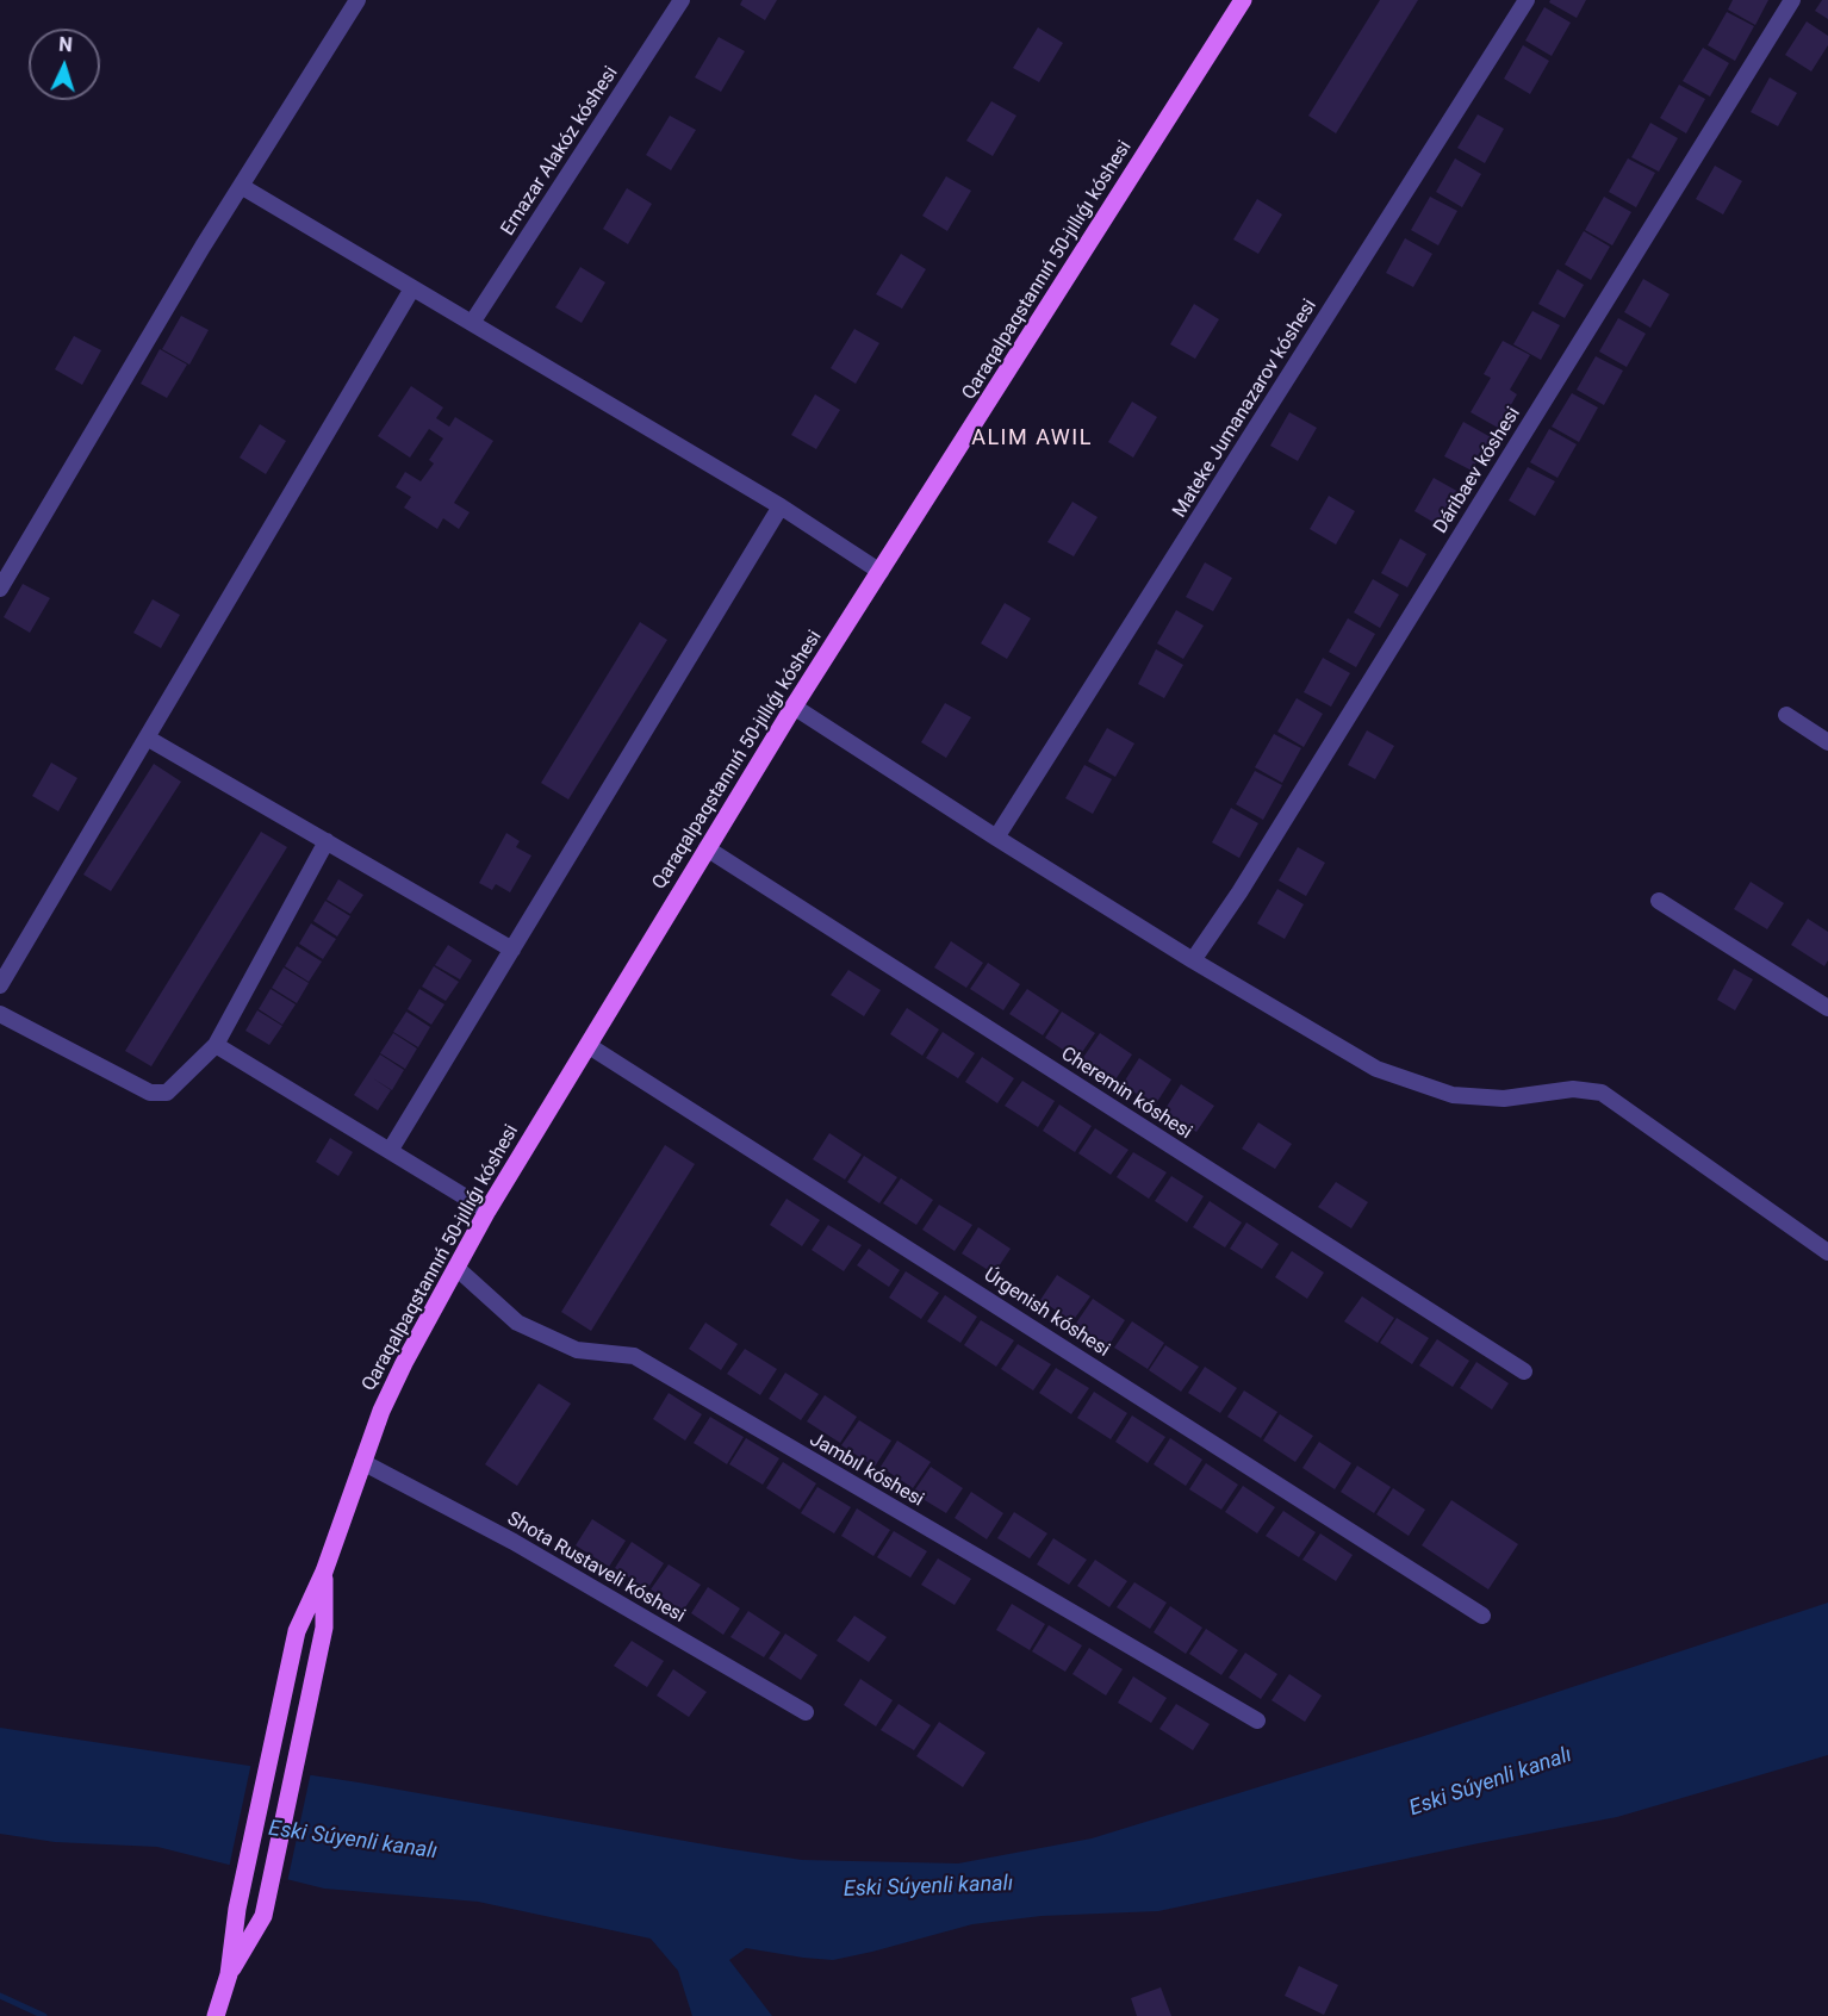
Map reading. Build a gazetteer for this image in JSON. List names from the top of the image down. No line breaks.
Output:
{"streets":{"main road":["Qaraqalpaqstannıń 50-jıllıǵı kóshesi"],"street":["Ernazar Alakóz kóshesi","Mateke Jumanazarov kóshesi","Dáribaev kóshesi","Cheremin kóshesi","Úrgenish kóshesi","Jambıl kóshesi","Shota Rustaveli kóshesi"]},"crossings":[["Qaraqalpaqstannıń 50-jıllıǵı kóshesi","Cheremin kóshesi"],["Qaraqalpaqstannıń 50-jıllıǵı kóshesi","Úrgenish kóshesi"],["Qaraqalpaqstannıń 50-jıllıǵı kóshesi","Jambıl kóshesi"],["Qaraqalpaqstannıń 50-jıllıǵı kóshesi","Shota Rustaveli kóshesi"]],"districts":["ALIM AWIL"],"water":["Eski Súyenli kanalı"],"north":"top"}
